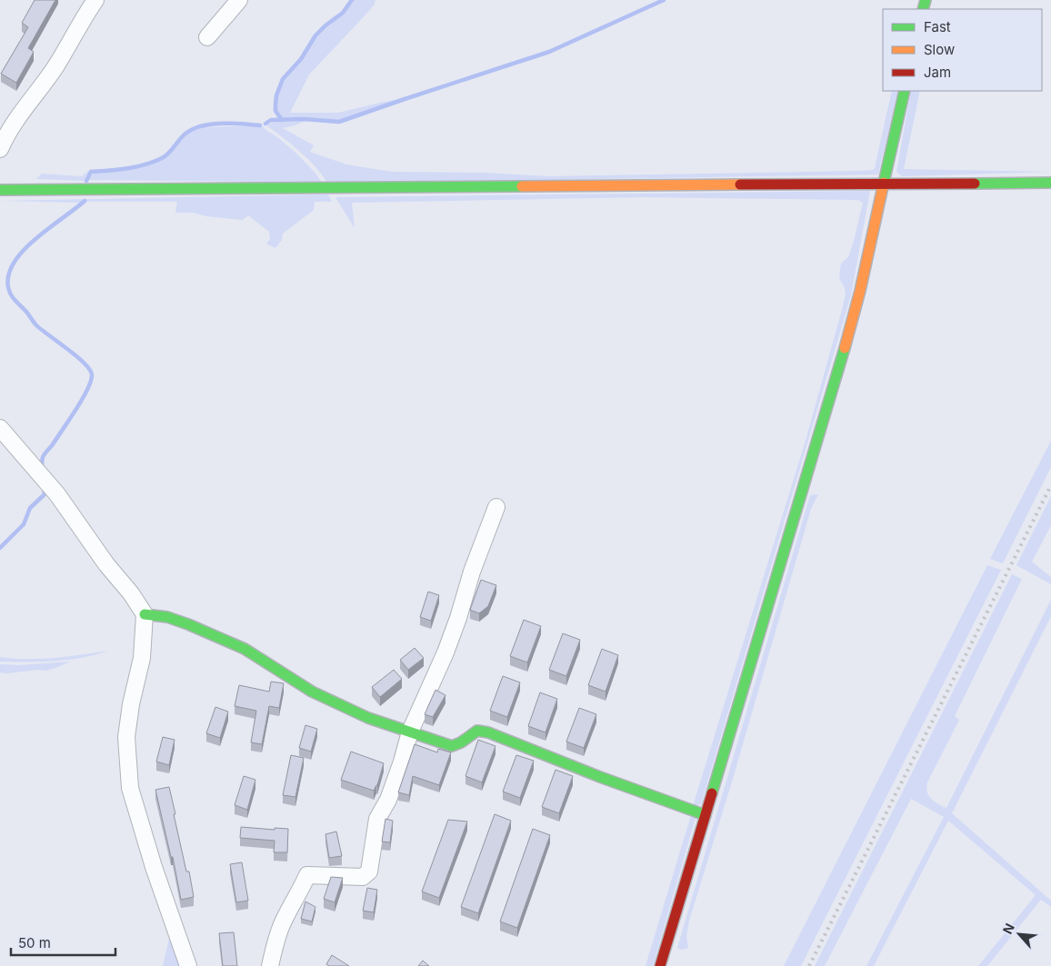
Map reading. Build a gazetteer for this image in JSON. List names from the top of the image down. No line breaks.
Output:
{"legend":["Fast","Slow","Jam"],"scale_bar":"50 m","north":"top left"}
